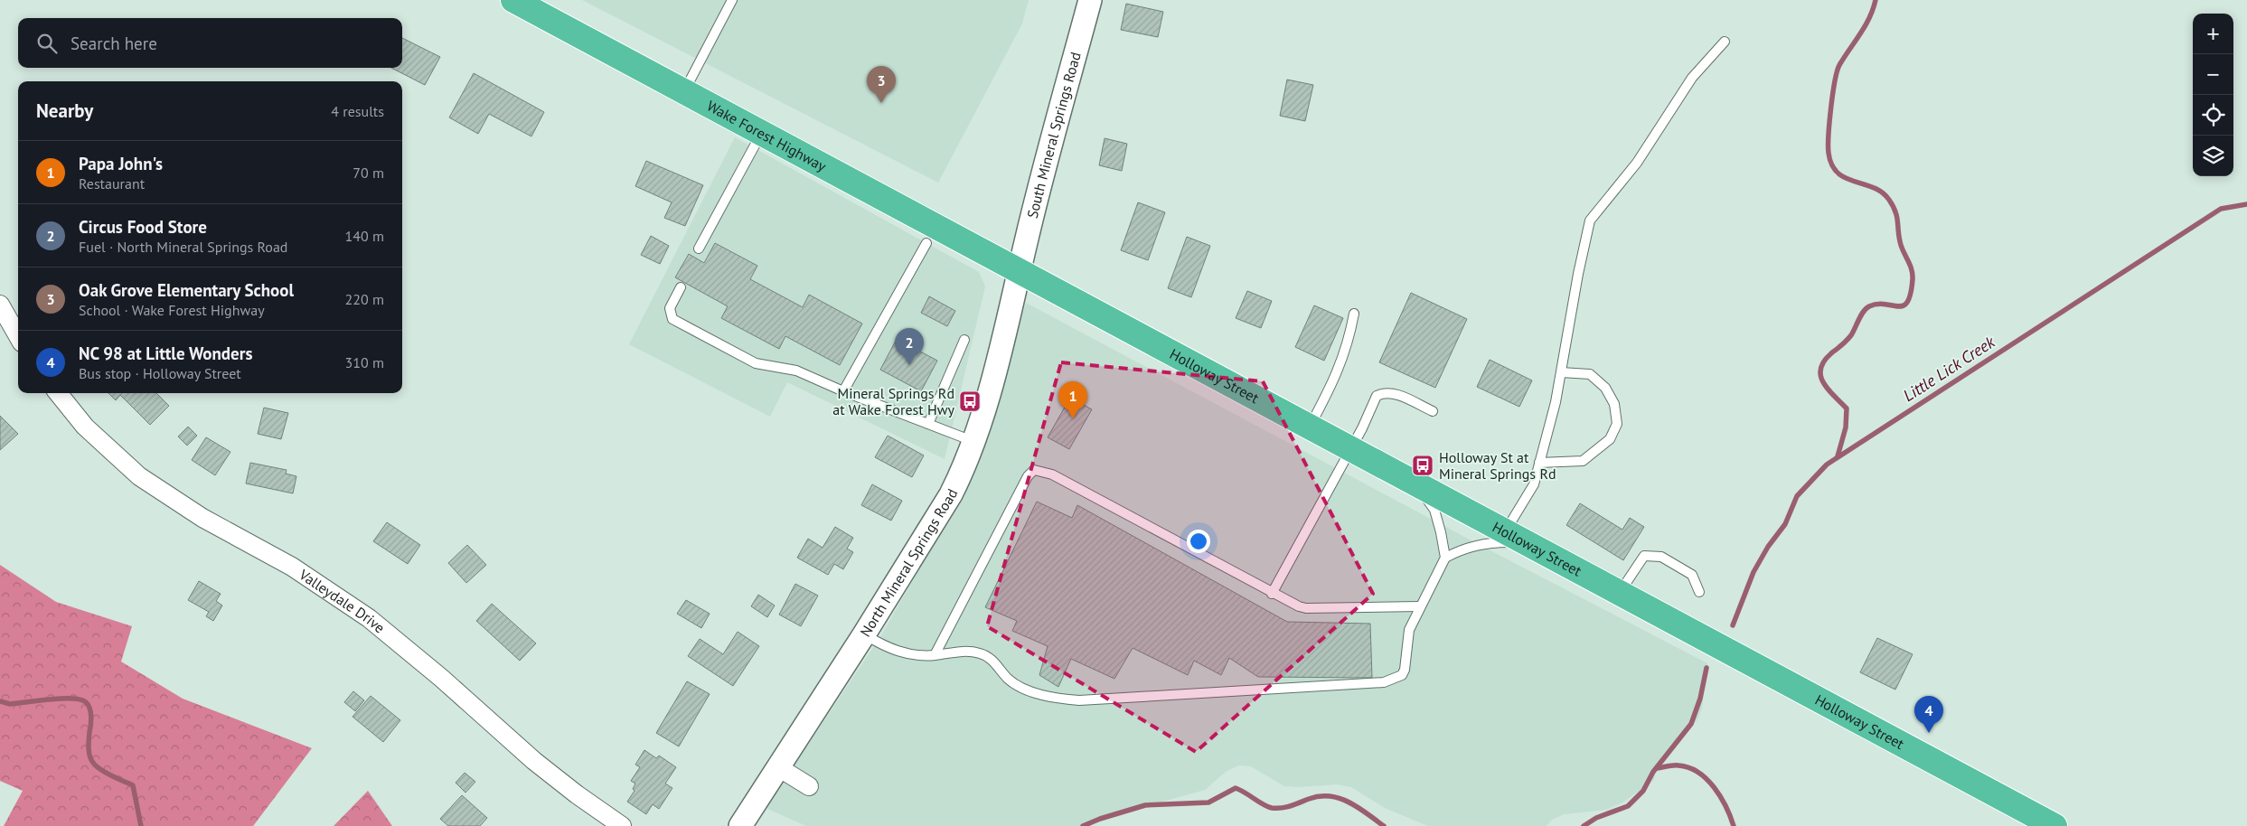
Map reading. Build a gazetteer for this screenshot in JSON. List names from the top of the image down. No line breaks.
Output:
{"streets":{"highway":["Wake Forest Highway","Holloway Street"],"street":["South Mineral Springs Road","North Mineral Springs Road","Valleydale Drive"]},"crossings":[["Wake Forest Highway","South Mineral Springs Road"],["Wake Forest Highway","Holloway Street"],["Wake Forest Highway","North Mineral Springs Road"],["South Mineral Springs Road","Holloway Street"],["South Mineral Springs Road","North Mineral Springs Road"],["Holloway Street","North Mineral Springs Road"]],"water":["Little Lick Creek"],"places":{"bus stop":["Mineral Springs Rd at Wake Forest Hwy","Holloway St at Mineral Springs Rd"]},"page":{"map_buttons":["+","−"],"search":"Search here","pins":["3","2","1","4"],"heading":["Nearby","4 results"],"list":[{"mark":"1","name":"Papa John's","note":"Restaurant","value":"70 m"},{"mark":"2","name":"Circus Food Store","note":"Fuel · North Mineral Springs Road","value":"140 m"},{"mark":"3","name":"Oak Grove Elementary School","note":"School · Wake Forest Highway","value":"220 m"},{"mark":"4","name":"NC 98 at Little Wonders","note":"Bus stop · Holloway Street","value":"310 m"}]}}
